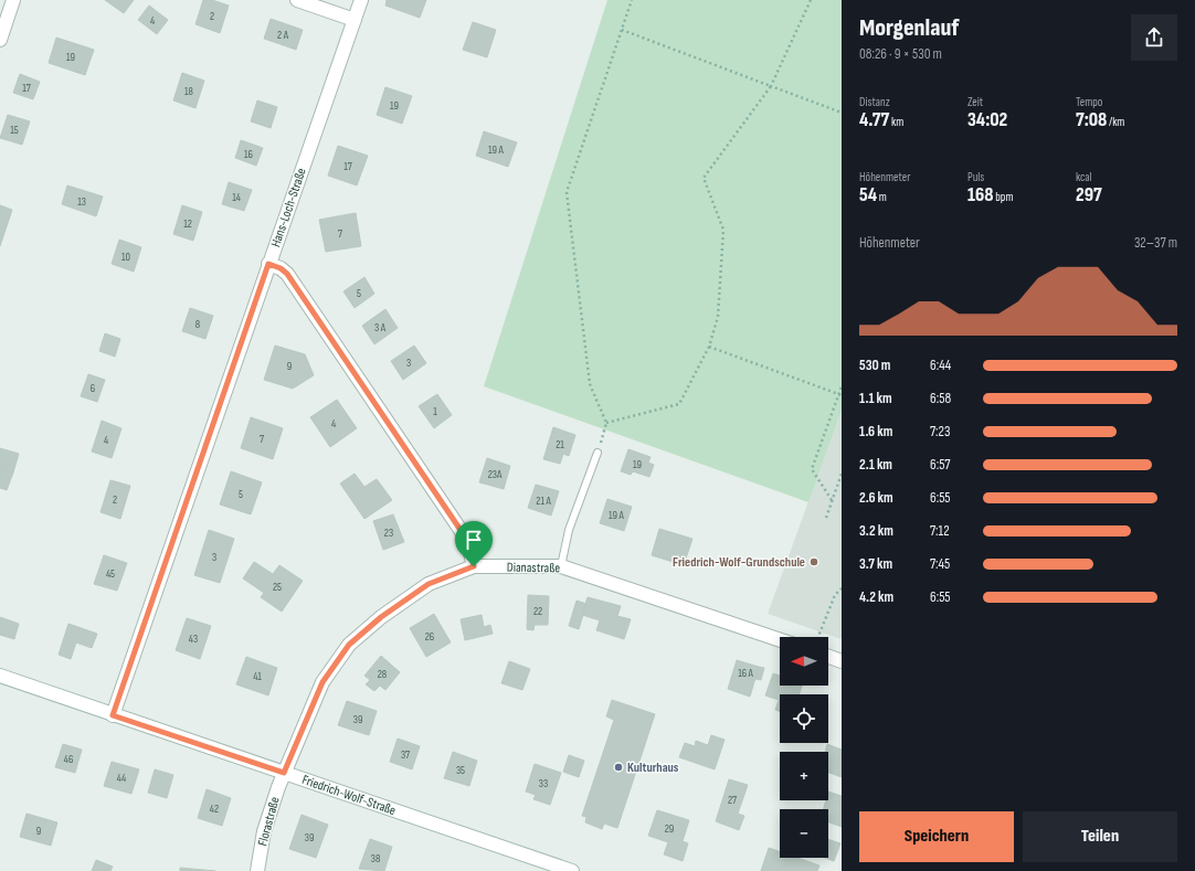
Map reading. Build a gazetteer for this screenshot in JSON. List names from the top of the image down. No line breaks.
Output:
{"streets":{"street":["Hans-Loch-Straße","Dianastraße","Friedrich-Wolf-Straße","Florastraße"]},"crossings":[["Hans-Loch-Straße","Friedrich-Wolf-Straße"],["Dianastraße","Friedrich-Wolf-Straße"],["Dianastraße","Florastraße"],["Friedrich-Wolf-Straße","Florastraße"]],"places":["Friedrich-Wolf-Grundschule","Kulturhaus"],"house_numbers":["2","4","2 A","19","17","18","19","15","19 A","16","17","14","13","12","7","10","5","8","3 A","3","9","6","1","4","7","4","21","19","23A","5","2","21 A","19 A","23","3","45","25","22","26","43","16 A","28","41","39","37","46","35","44","33","27","42","29","9","39","38"],"north":"left","page":{"heading":["Morgenlauf","08:26 · 9 × 530 m"],"stats":[["Distanz","4.77 km"],["Zeit","34:02"],["Tempo","7:08 /km"],["Höhenmeter","54 m"],["Puls","168 bpm"],["kcal","297"]],"chart":["Höhenmeter","32–37 m"],"list":[{"name":"530 m","note":"6:44"},{"name":"1.1 km","note":"6:58"},{"name":"1.6 km","note":"7:23"},{"name":"2.1 km","note":"6:57"},{"name":"2.6 km","note":"6:55"},{"name":"3.2 km","note":"7:12"},{"name":"3.7 km","note":"7:45"},{"name":"4.2 km","note":"6:55"}],"map_buttons":["+","−"],"buttons":["Speichern","Teilen"]}}
